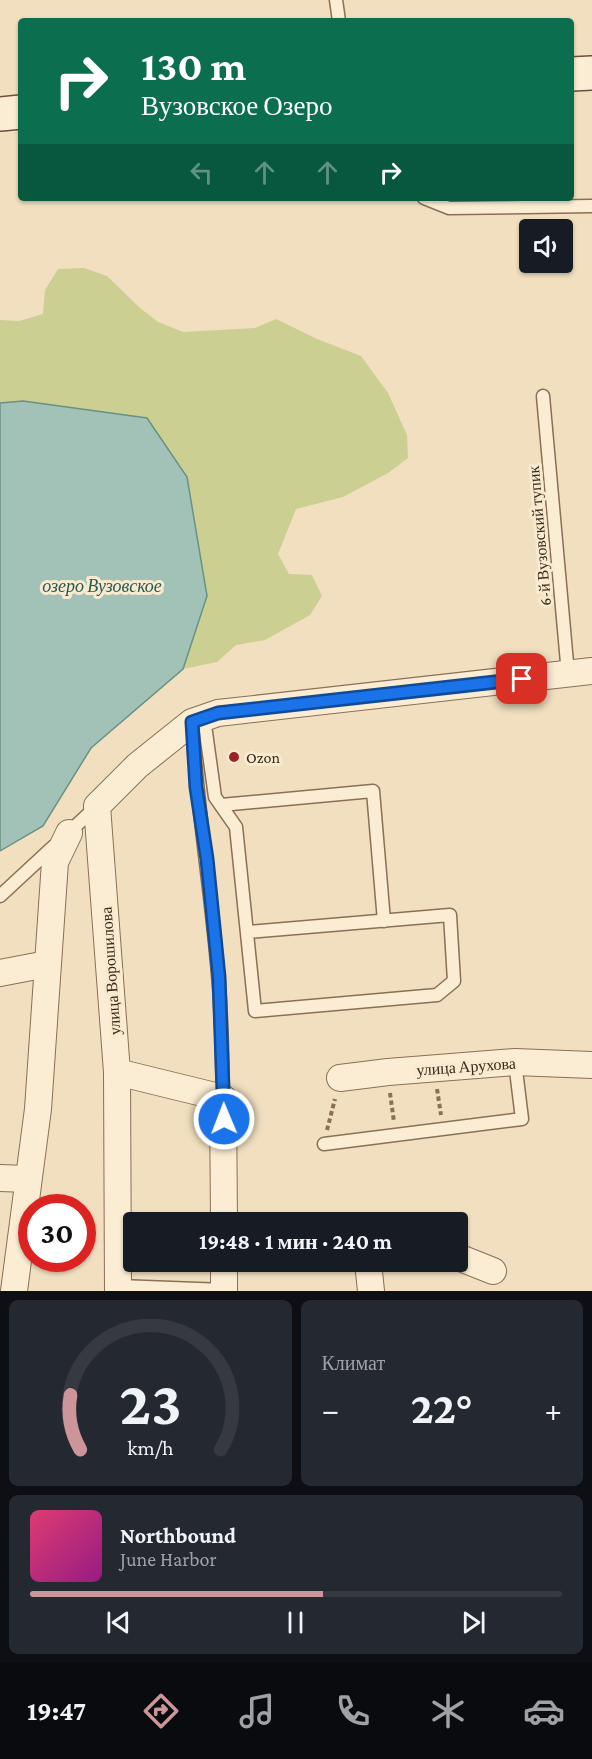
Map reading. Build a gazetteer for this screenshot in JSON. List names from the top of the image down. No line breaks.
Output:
{"streets":{"street":["улица Ворошилова","улица Арухова"],"lane":["6-й Вузовский тупик"]},"water":["озеро Вузовское"],"places":["Ozon"],"page":{"turn":["130 m","Вузовское Озеро"],"limit":"30","trip":"19:48 · 1 мин · 240 m","tile":"Климат","heat":["−","22°","+"],"song":["Northbound","June Harbor"],"tabs":"19:47","gauge":["23","km/h"]}}
